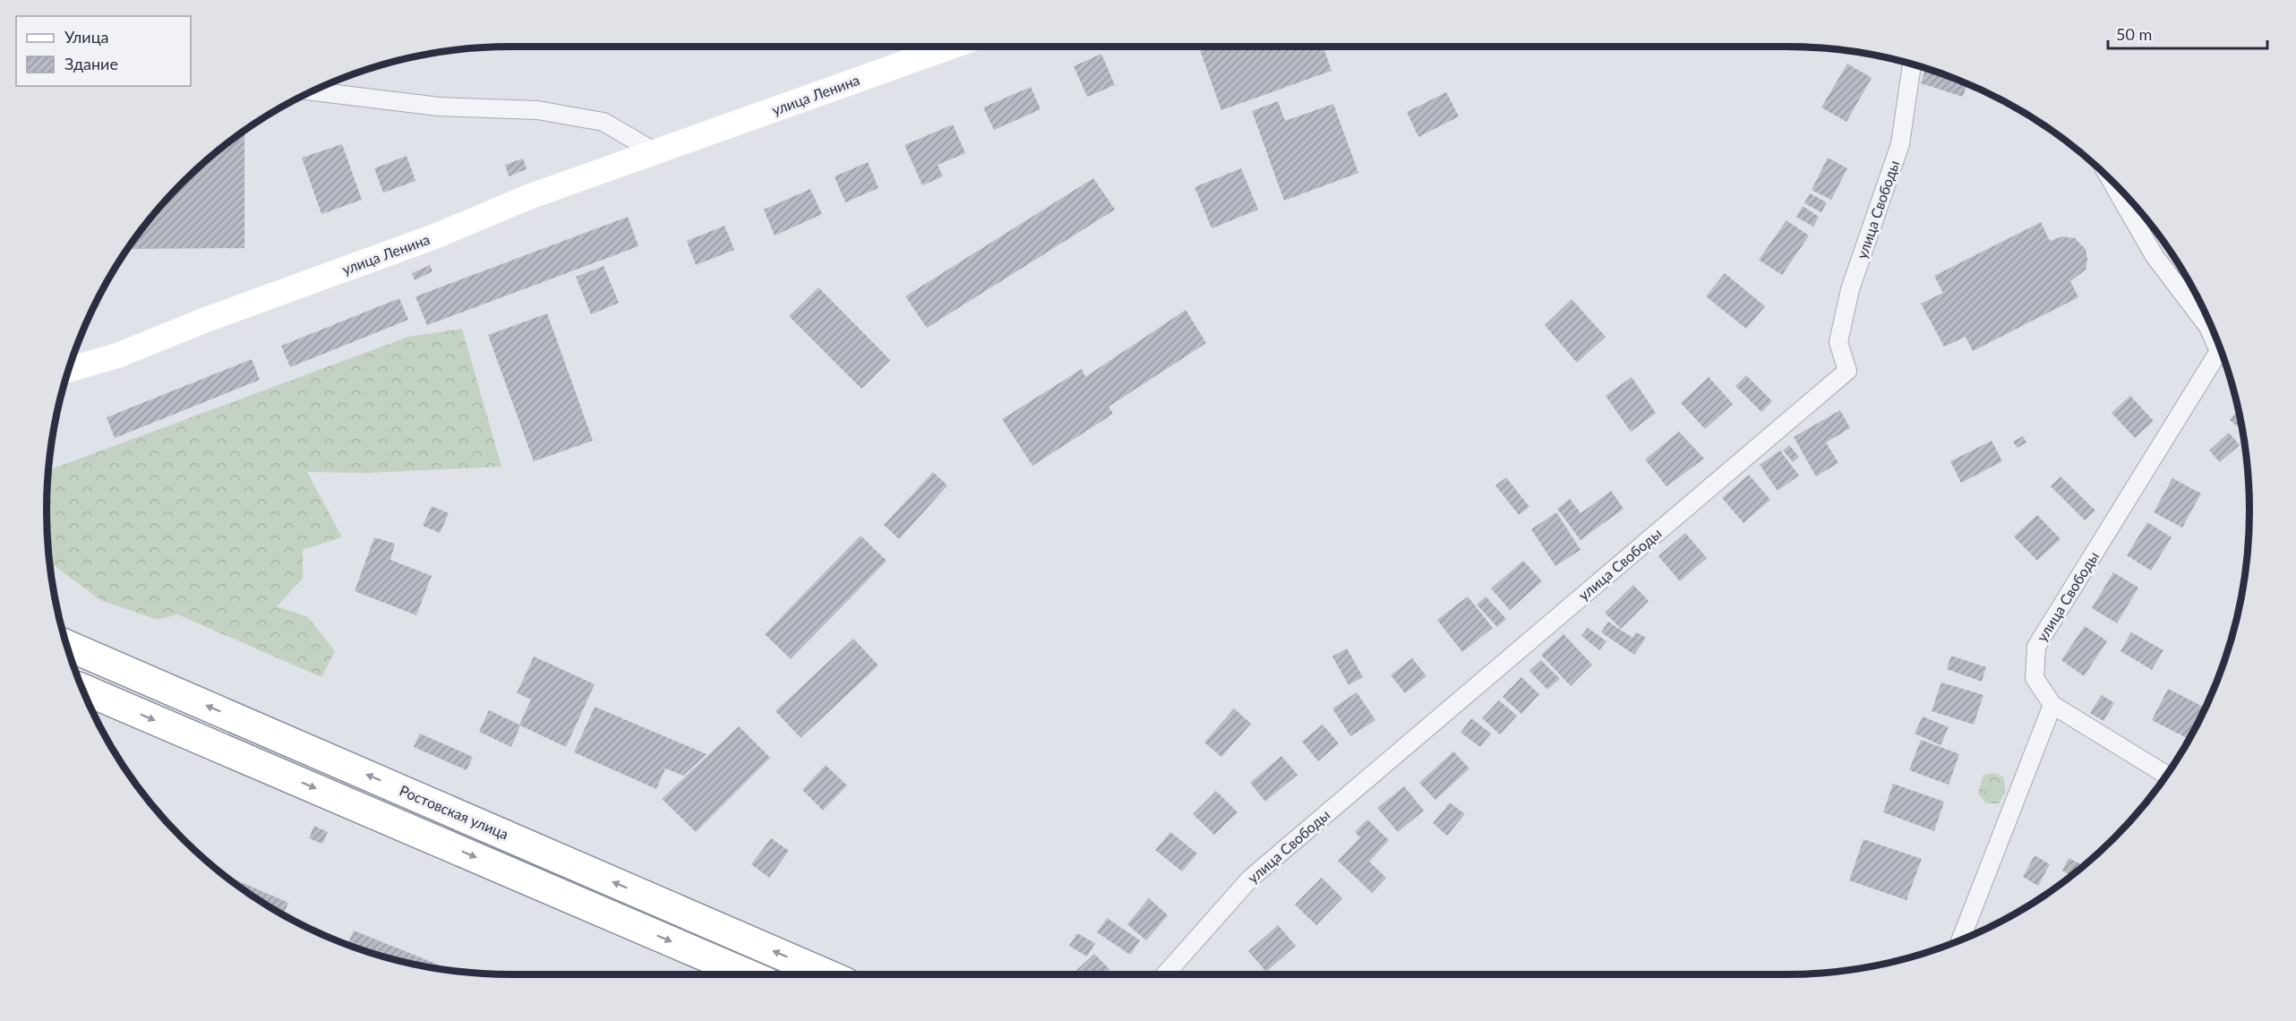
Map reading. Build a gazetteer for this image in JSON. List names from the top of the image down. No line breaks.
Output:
{"streets":{"highway":["Ростовская улица"],"main road":["улица Ленина"],"street":["улица Свободы"]},"legend":["Улица","Здание"],"scale_bar":"50 m"}
